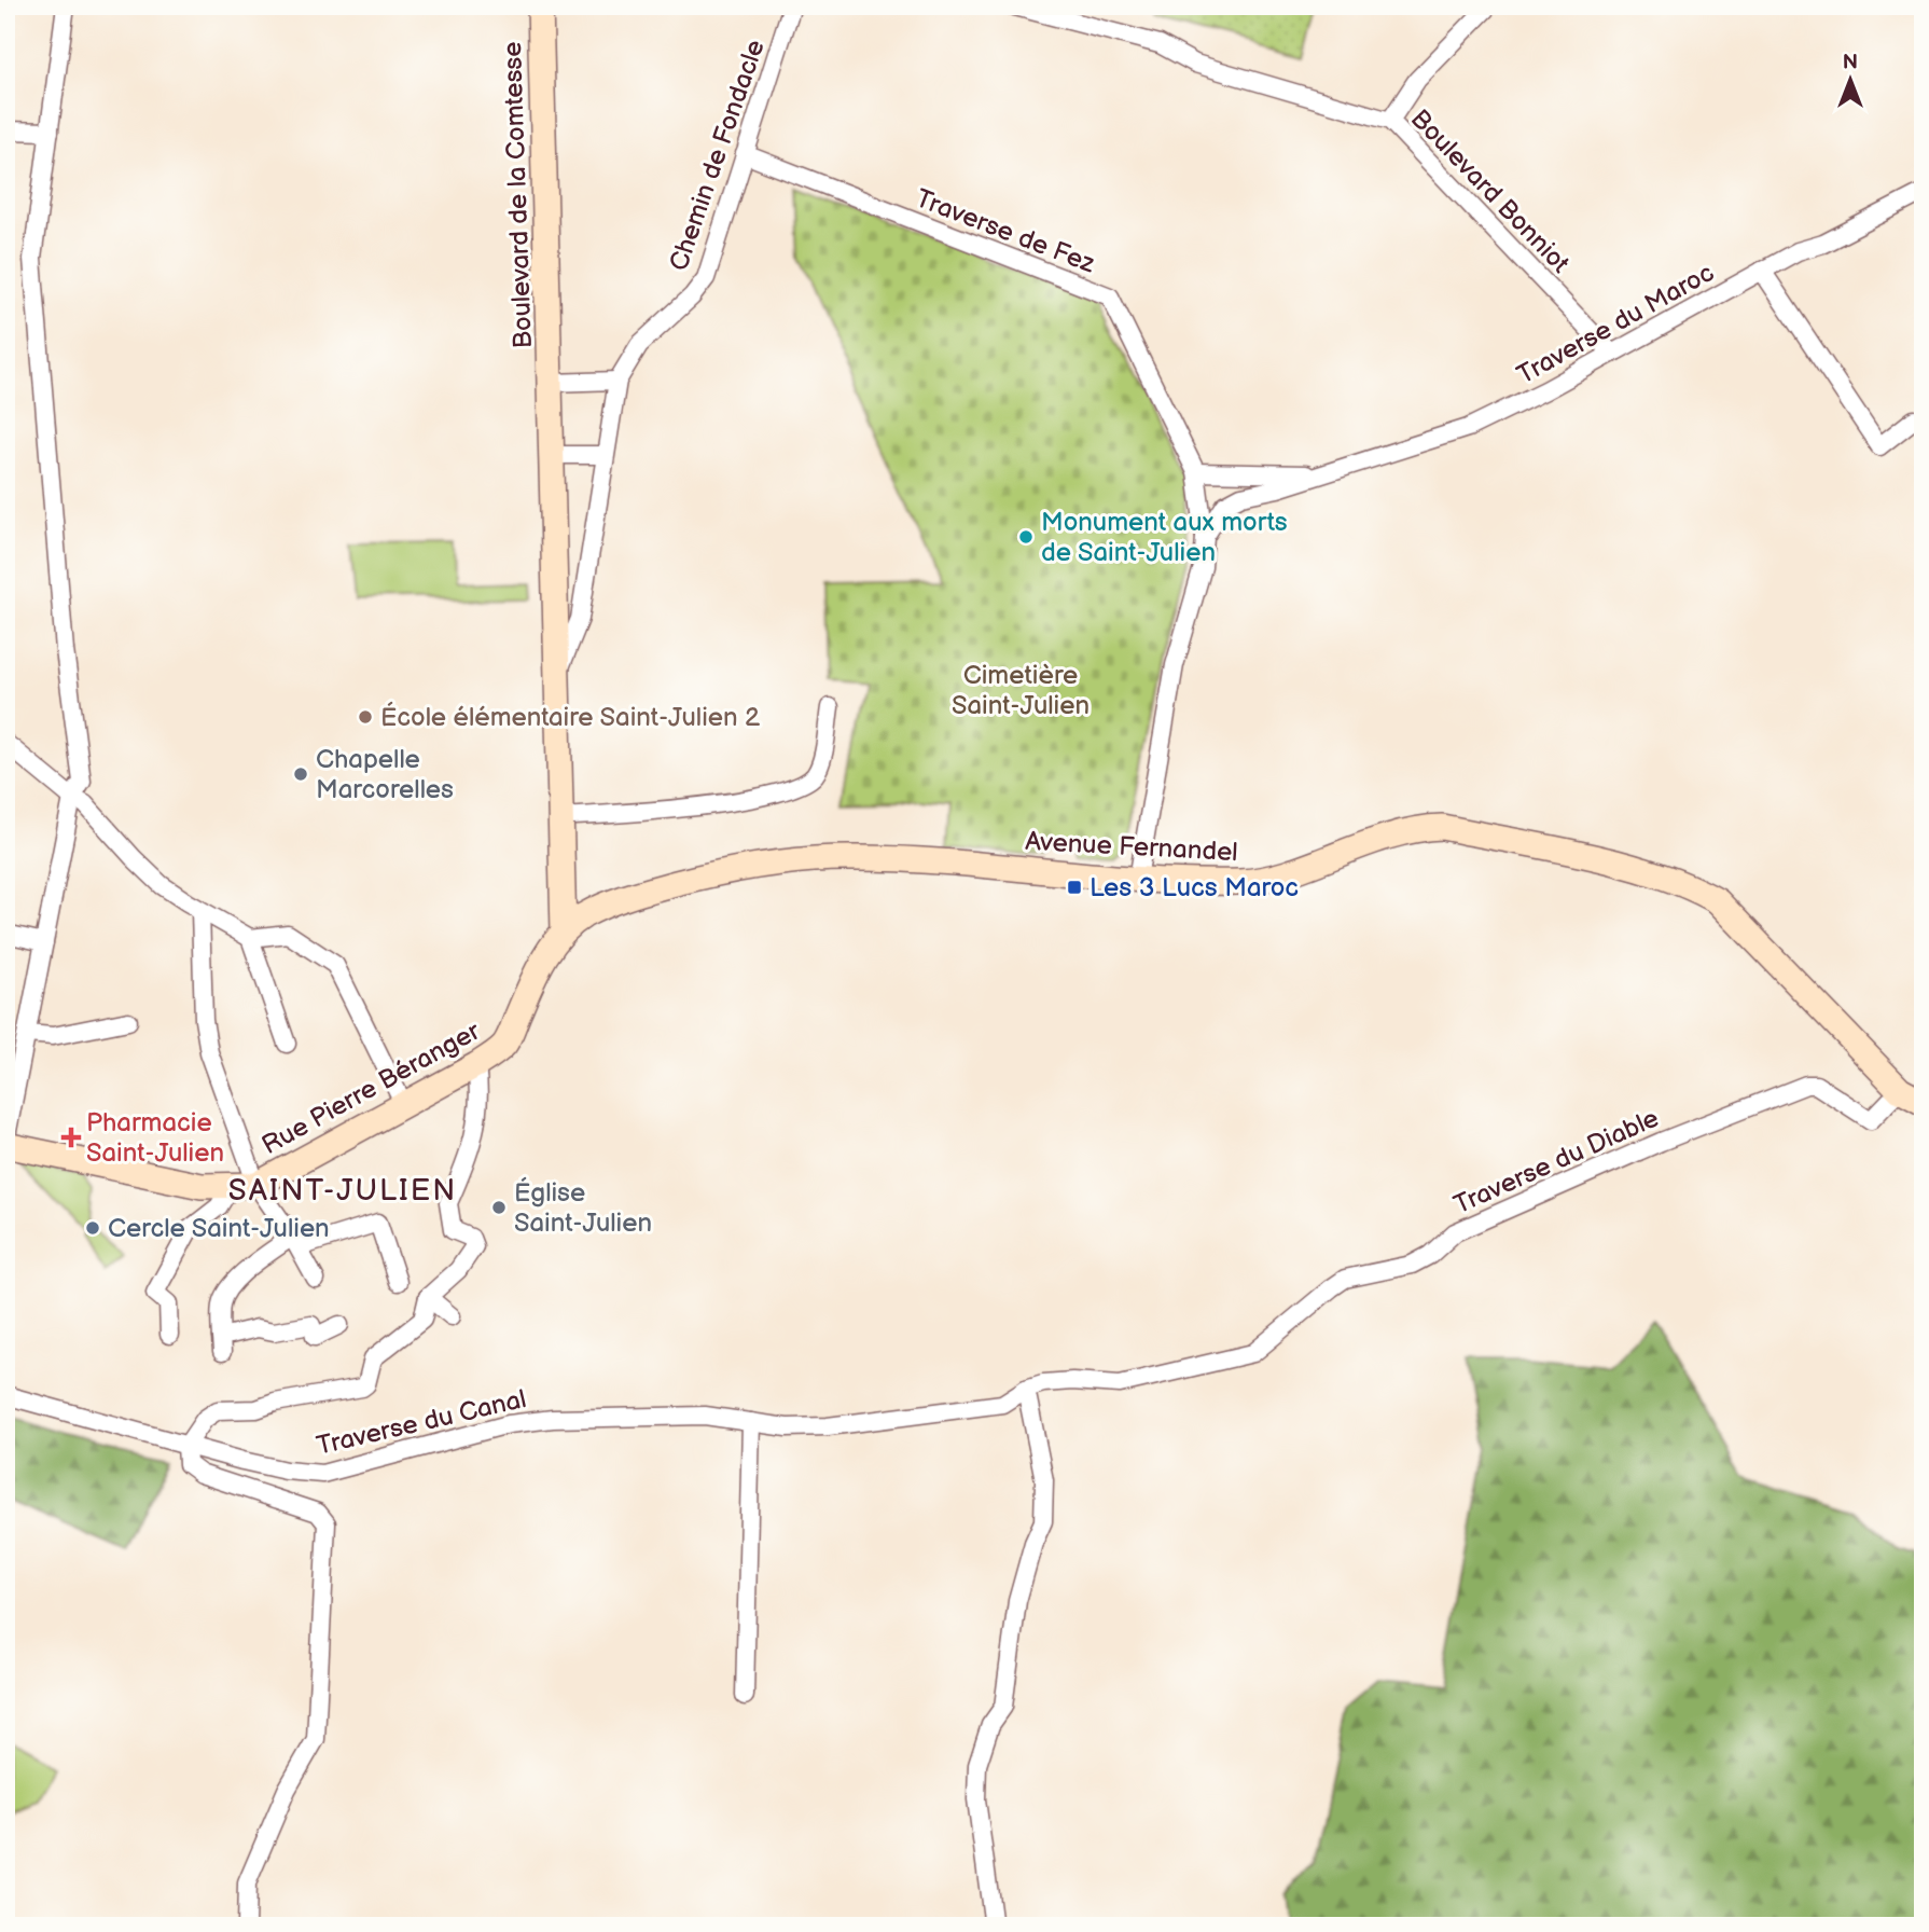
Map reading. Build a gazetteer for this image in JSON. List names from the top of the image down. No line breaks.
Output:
{"streets":{"main road":["Boulevard de la Comtesse","Avenue Fernandel","Rue Pierre Béranger"],"street":["Chemin de Fondacle","Boulevard Bonniot","Traverse de Fez","Traverse du Maroc","Traverse du Diable","Traverse du Canal"]},"crossings":[["Chemin de Fondacle","Boulevard de la Comtesse"],["Chemin de Fondacle","Traverse de Fez"],["Boulevard Bonniot","Traverse du Maroc"],["Boulevard de la Comtesse","Avenue Fernandel"],["Boulevard de la Comtesse","Rue Pierre Béranger"],["Traverse de Fez","Traverse du Maroc"],["Traverse du Maroc","Avenue Fernandel"],["Avenue Fernandel","Rue Pierre Béranger"],["Avenue Fernandel","Traverse du Diable"],["Traverse du Diable","Traverse du Canal"]],"districts":["SAINT-JULIEN"],"parks":["Cimetière Saint-Julien"],"places":{"other":["Monument aux morts de Saint-Julien","École élémentaire Saint-Julien 2","Chapelle Marcorelles","Église Saint-Julien","Cercle Saint-Julien"],"transit":["Les 3 Lucs Maroc"],"health":["Pharmacie Saint-Julien"]},"north":"top"}
